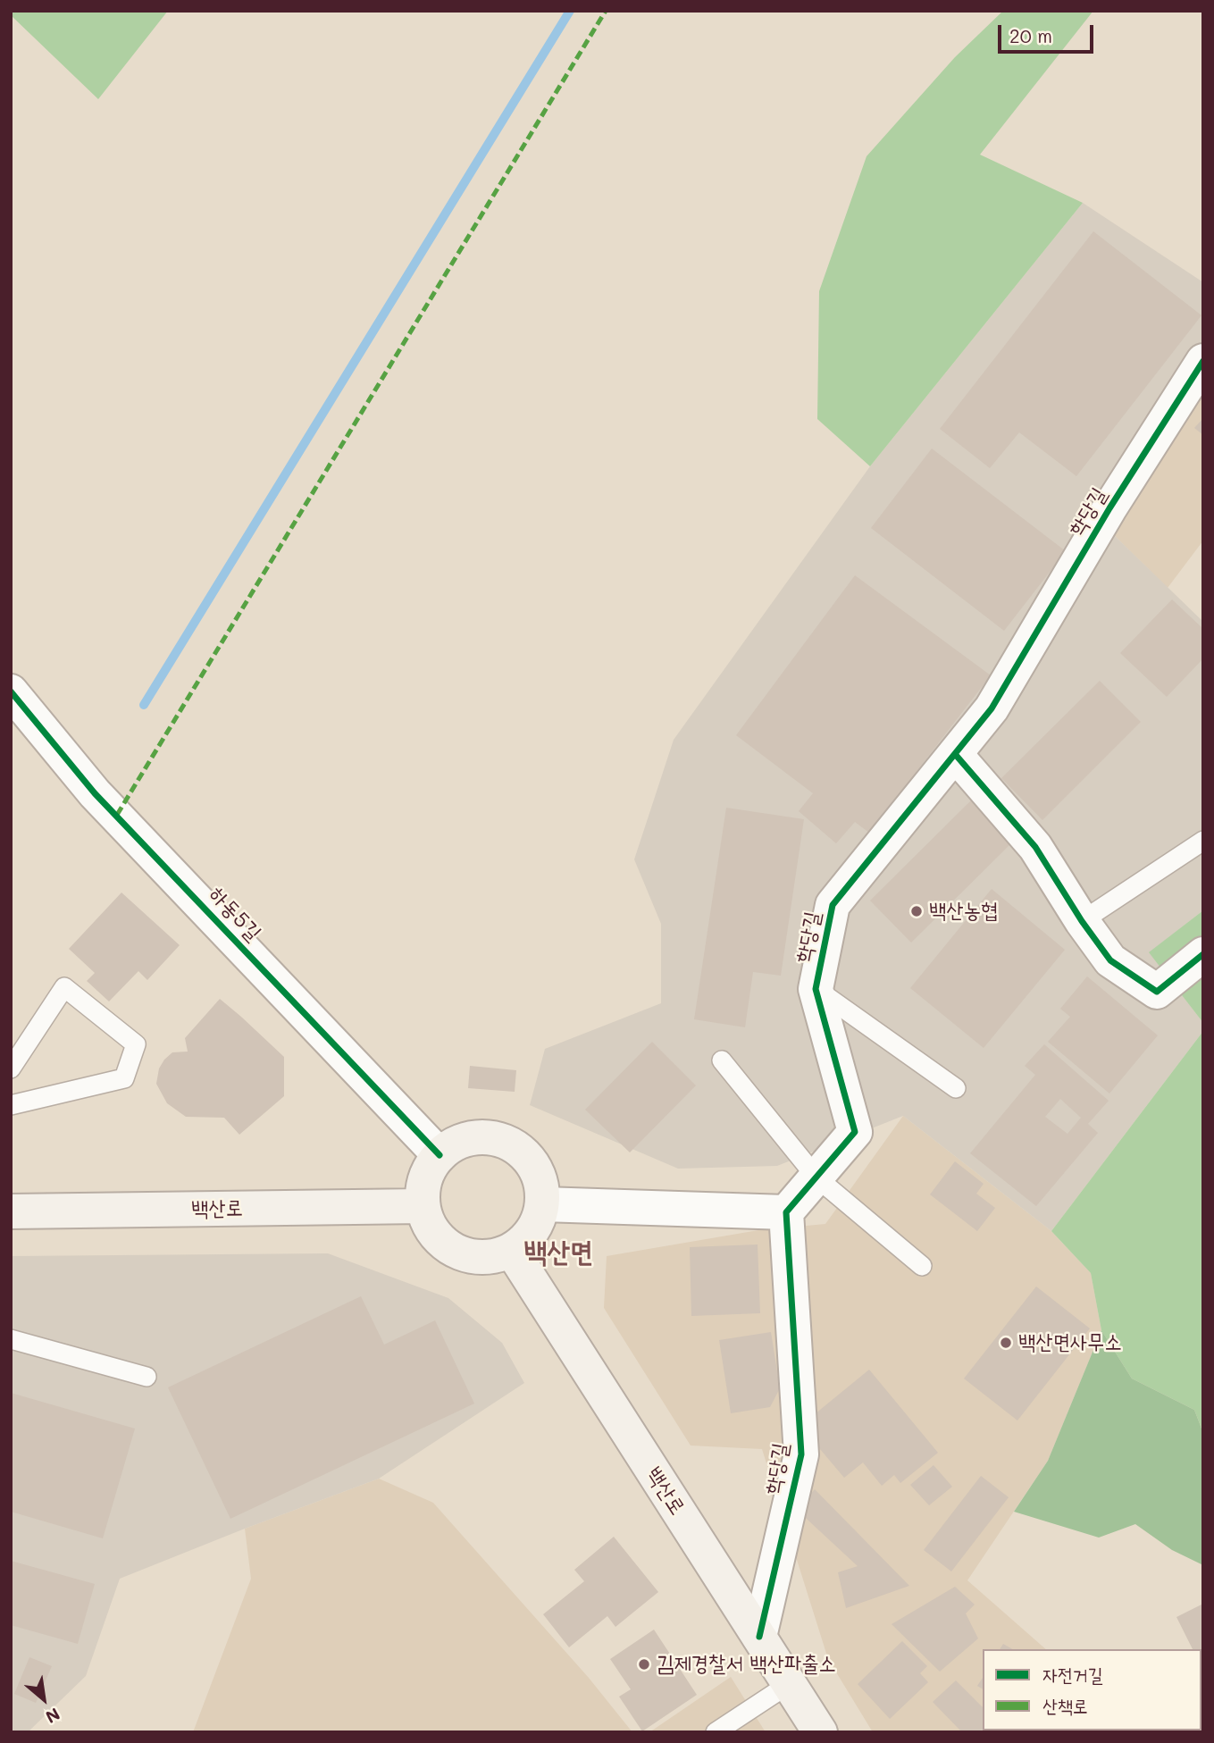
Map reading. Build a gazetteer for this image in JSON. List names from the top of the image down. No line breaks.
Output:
{"streets":{"main road":["백산로"],"street":["학당길","하동5길"]},"crossings":[["학당길","백산로"],["하동5길","백산로"]],"districts":["백산면"],"places":["백산농협","백산면사무소","김제경찰서 백산파출소"],"legend":["자전거길","산책로"],"scale_bar":"20 m","north":"bottom right"}
